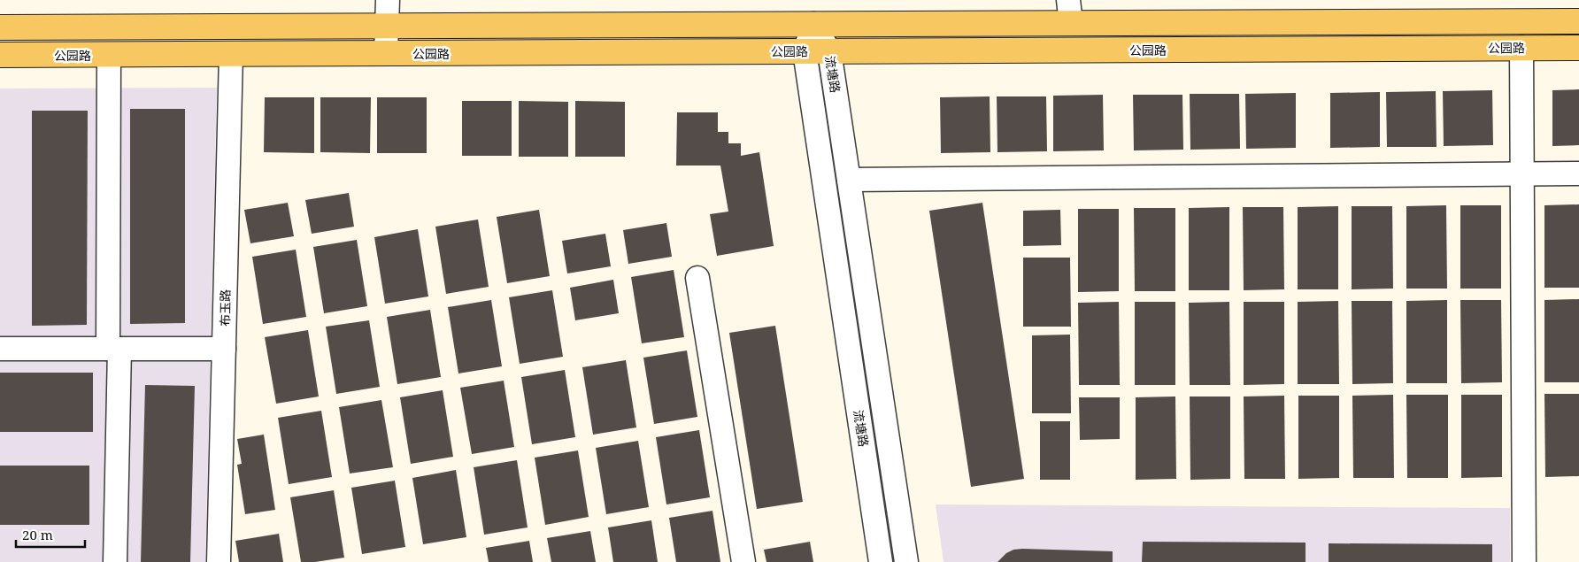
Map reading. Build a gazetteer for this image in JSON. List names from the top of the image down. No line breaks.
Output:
{"streets":{"main road":["公园路"],"street":["流塘路","布玉路"]},"crossings":[["公园路","流塘路"],["公园路","布玉路"]],"scale_bar":"20 m"}
